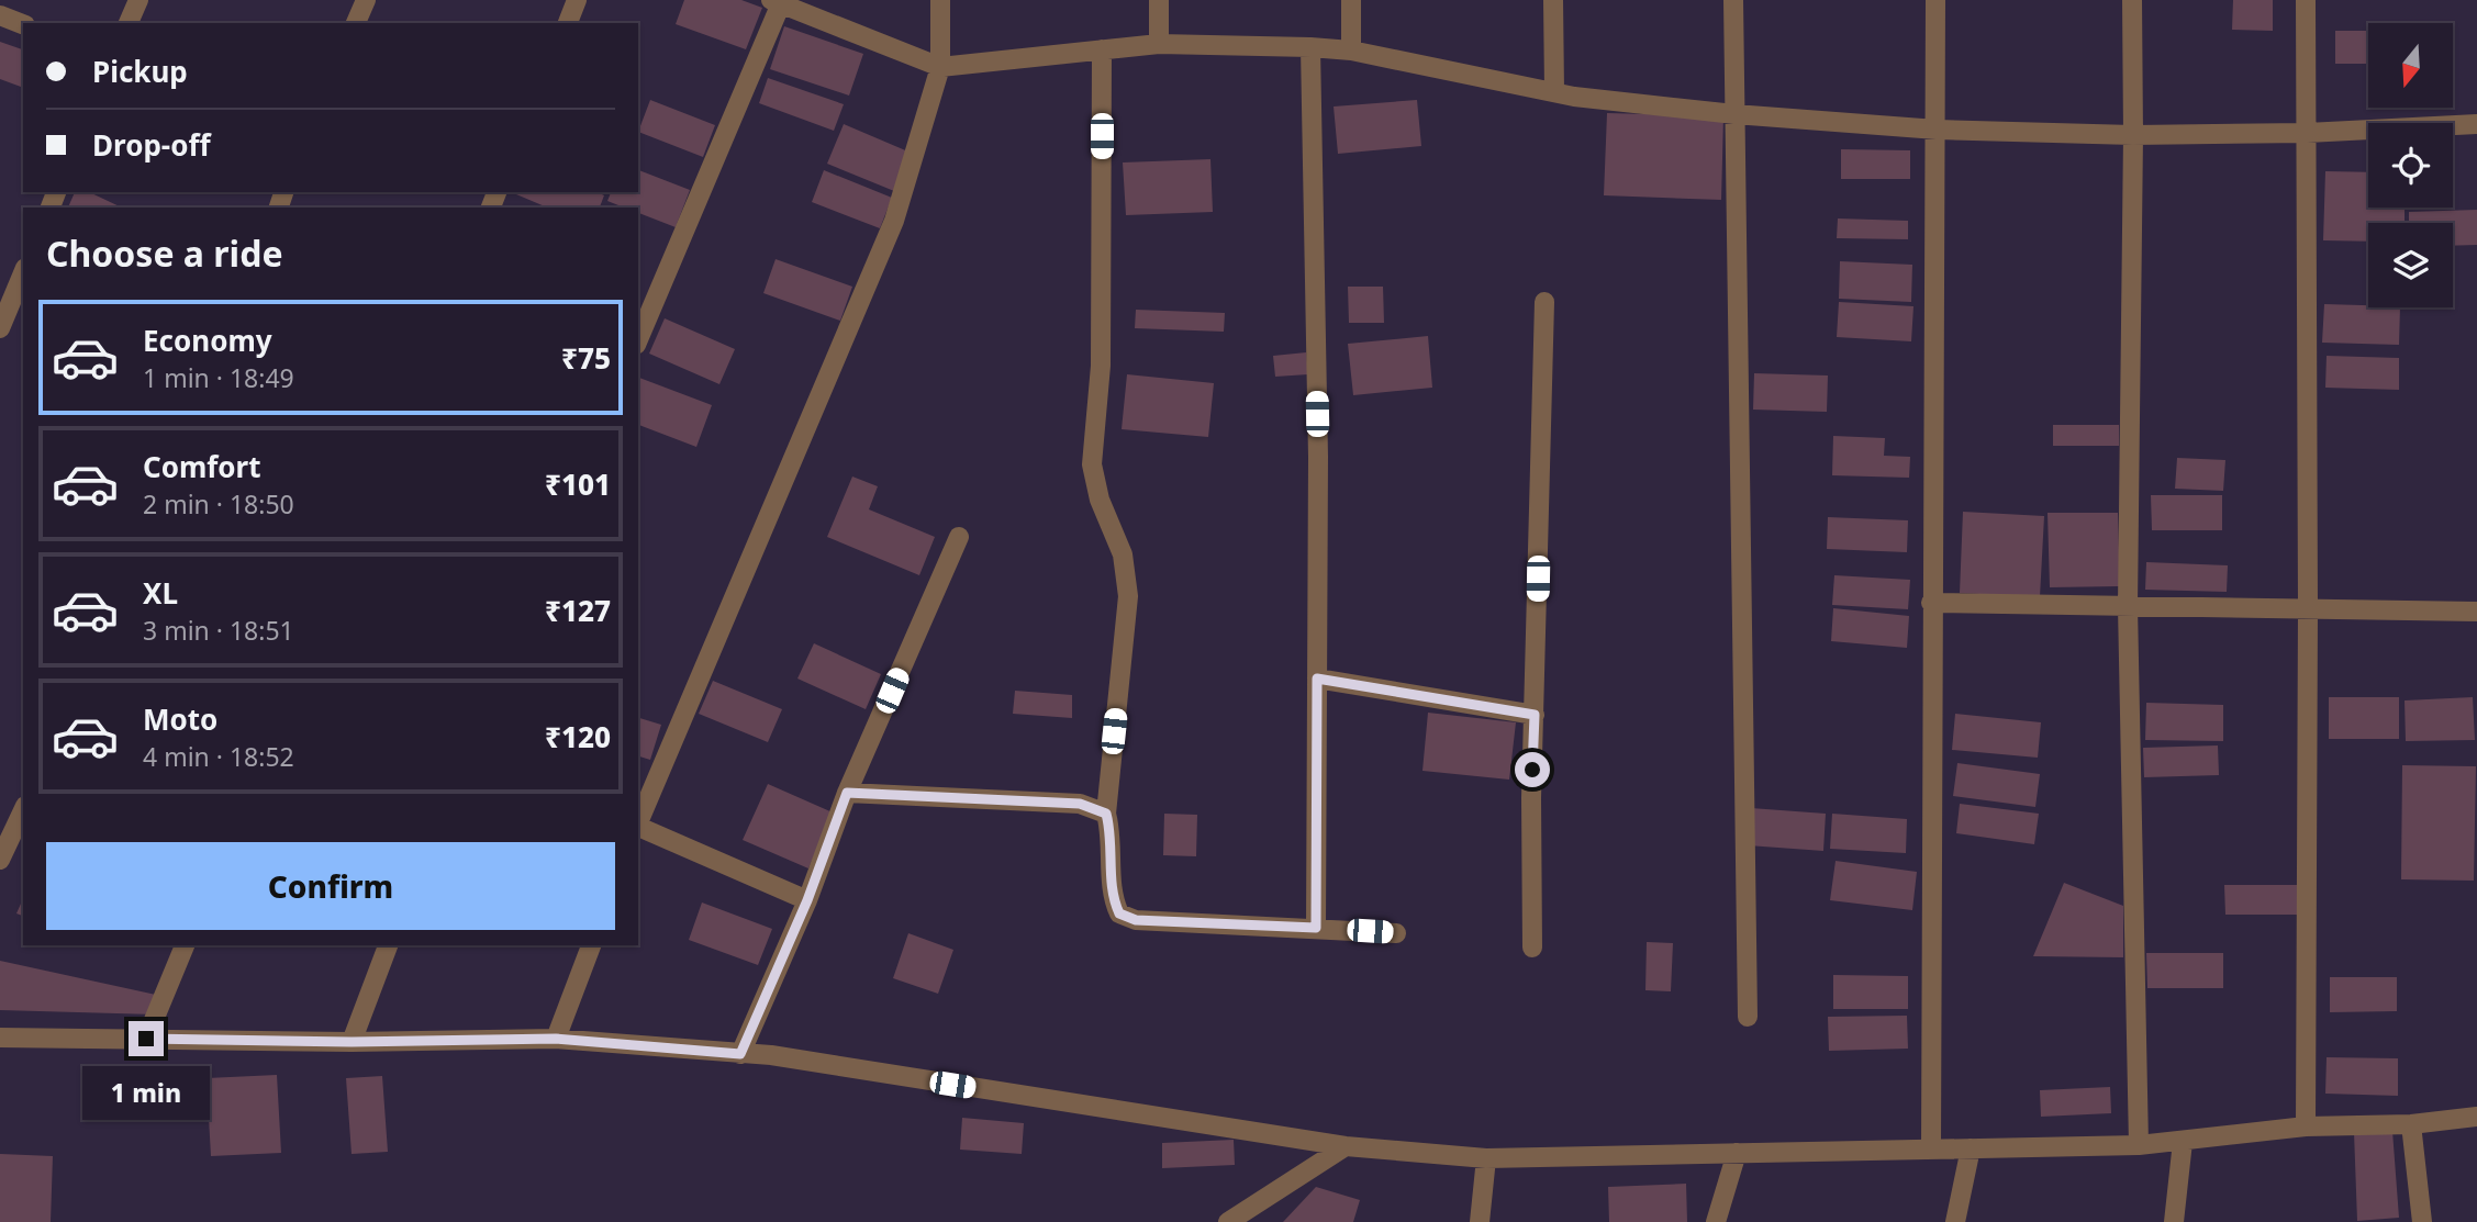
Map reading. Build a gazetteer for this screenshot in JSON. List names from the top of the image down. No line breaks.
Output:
{"north":"bottom","page":{"banner":["Pickup","Drop-off"],"heading":"Choose a ride","list":[{"name":"Economy","note":"1 min · 18:49","value":"₹75"},{"name":"Comfort","note":"2 min · 18:50","value":"₹101"},{"name":"XL","note":"3 min · 18:51","value":"₹127"},{"name":"Moto","note":"4 min · 18:52","value":"₹120"}],"buttons":"Confirm","bubble":"1 min"}}
